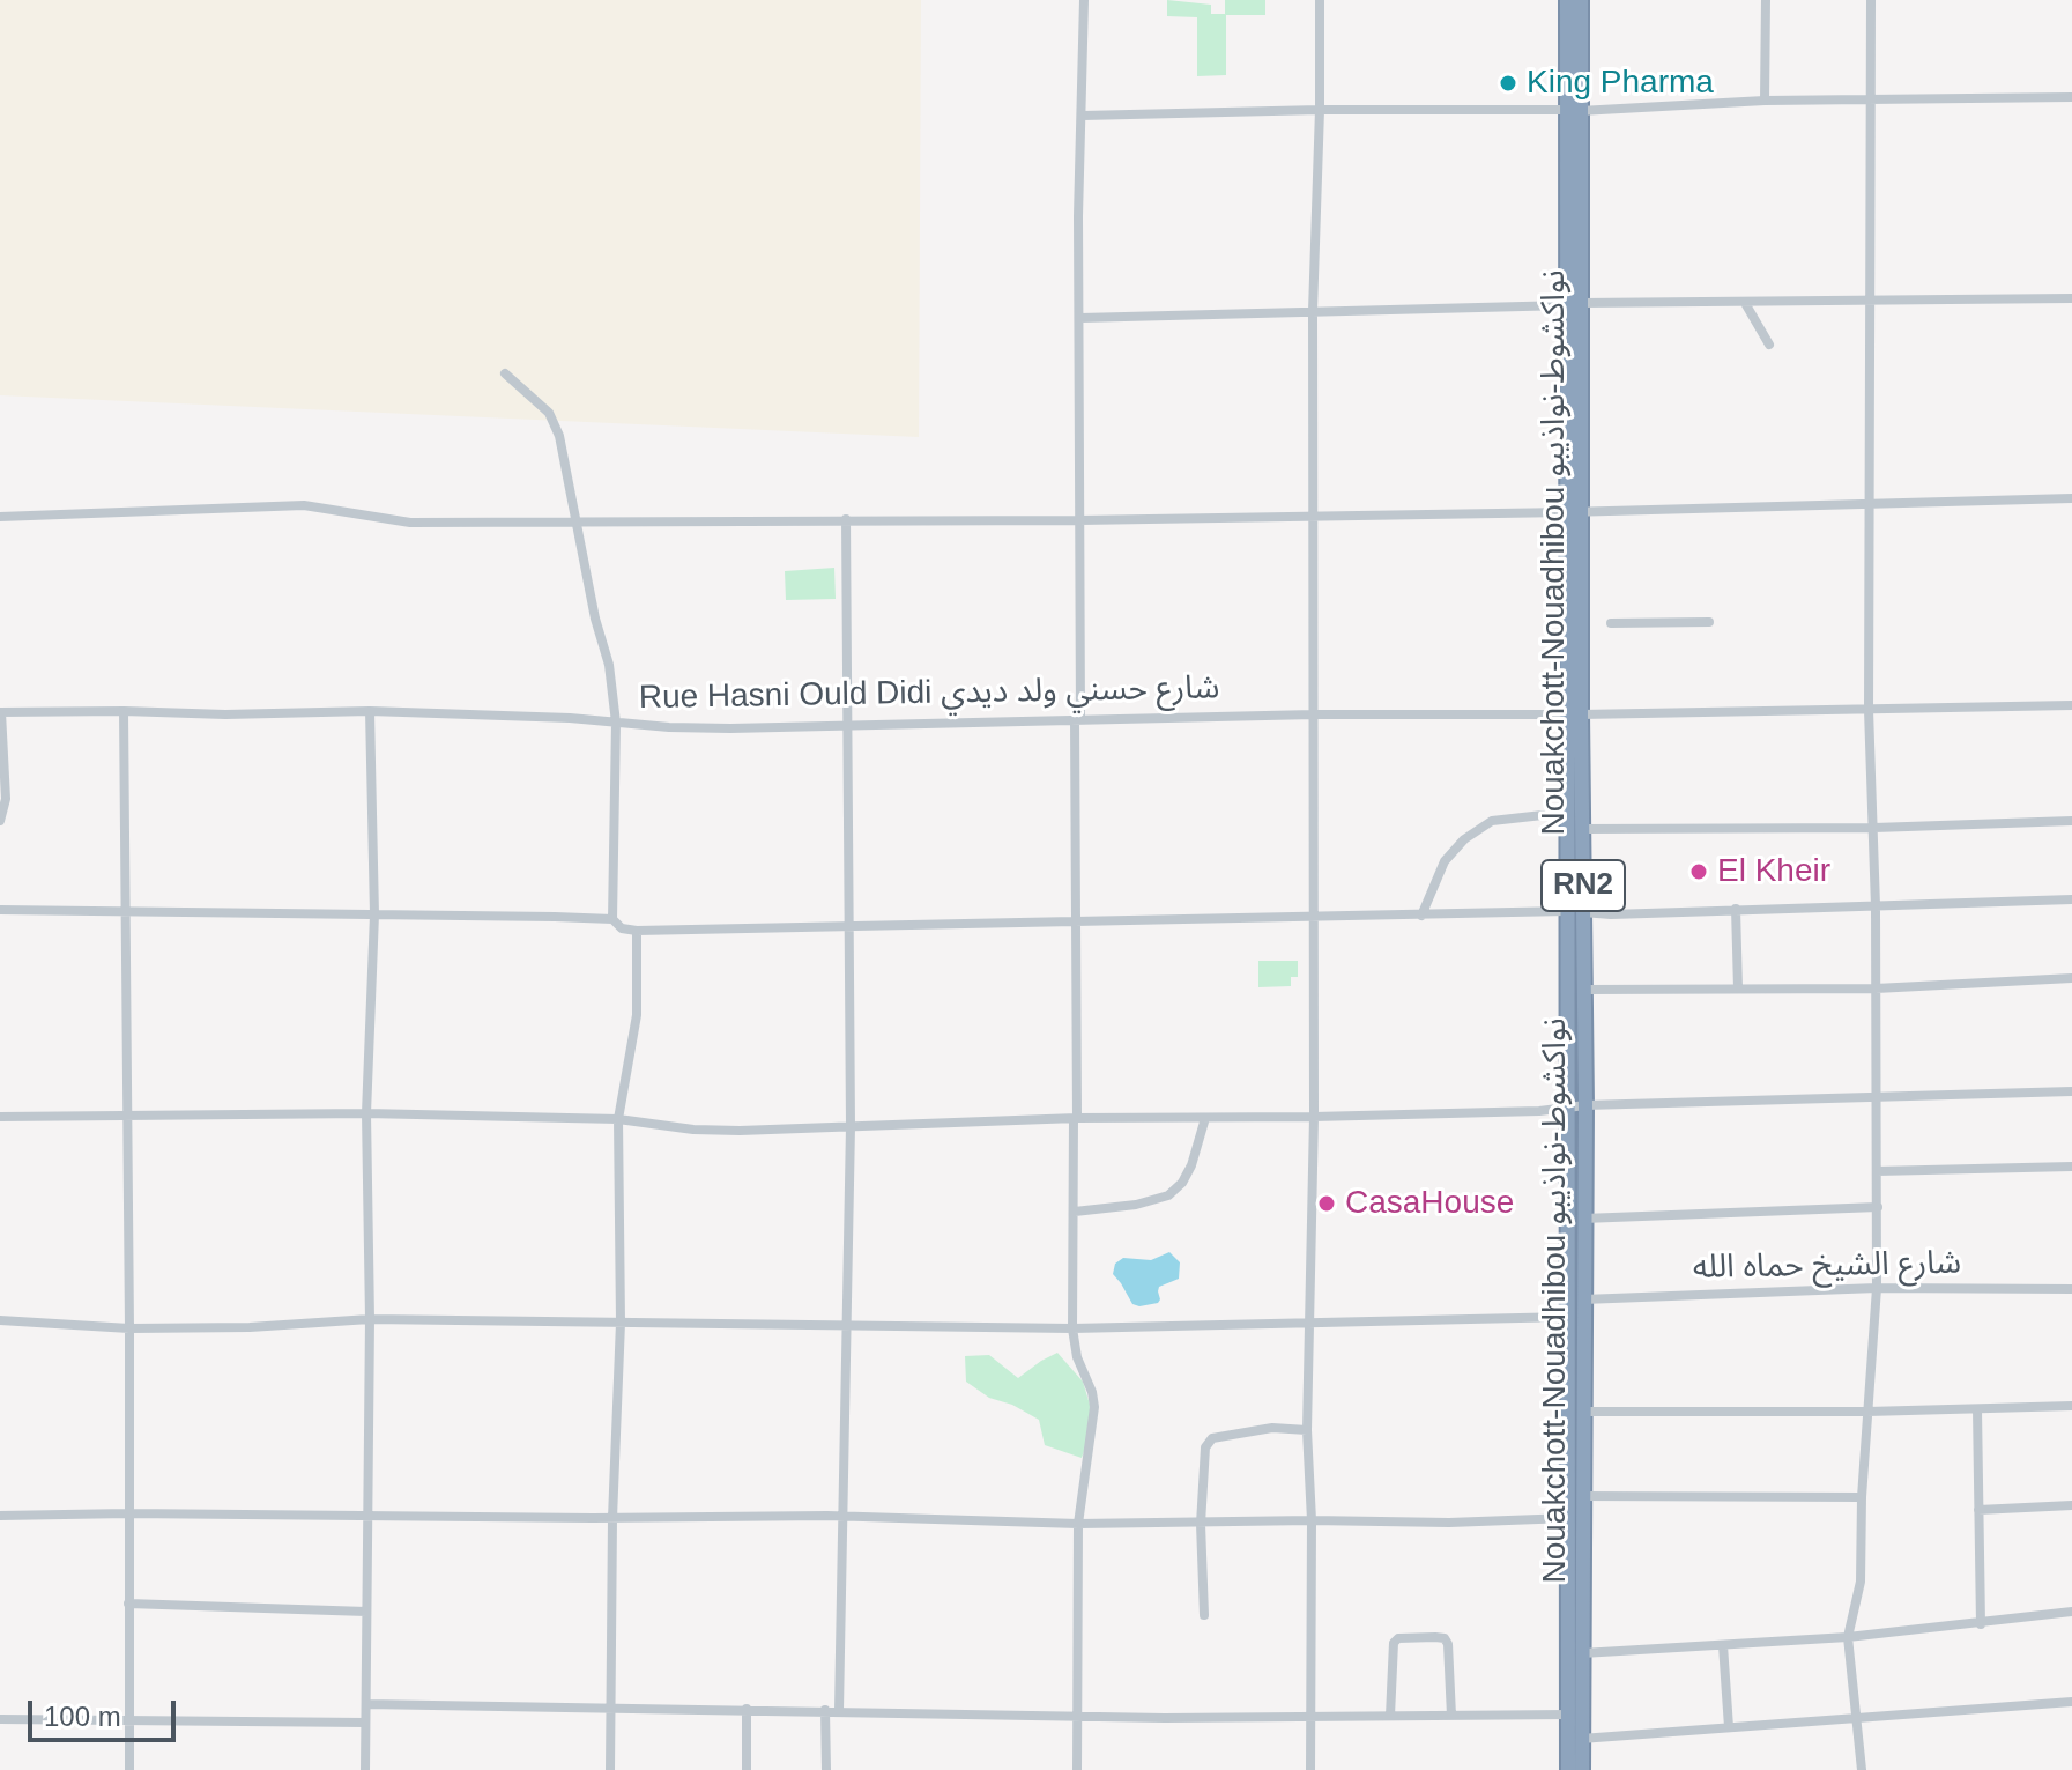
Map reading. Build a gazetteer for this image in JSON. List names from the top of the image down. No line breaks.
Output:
{"streets":{"highway":["Nouakchott-Nouadhibou نواكشوط-نواذيبو","RN2"],"street":["Rue Hasni Ould Didi شارع حسني ولد ديدي","شارع الشيخ حماه الله"]},"crossings":[["Nouakchott-Nouadhibou نواكشوط-نواذيبو","Rue Hasni Ould Didi شارع حسني ولد ديدي"],["Nouakchott-Nouadhibou نواكشوط-نواذيبو","شارع الشيخ حماه الله"]],"places":["King Pharma","El Kheir","CasaHouse"],"scale_bar":"100 m"}
